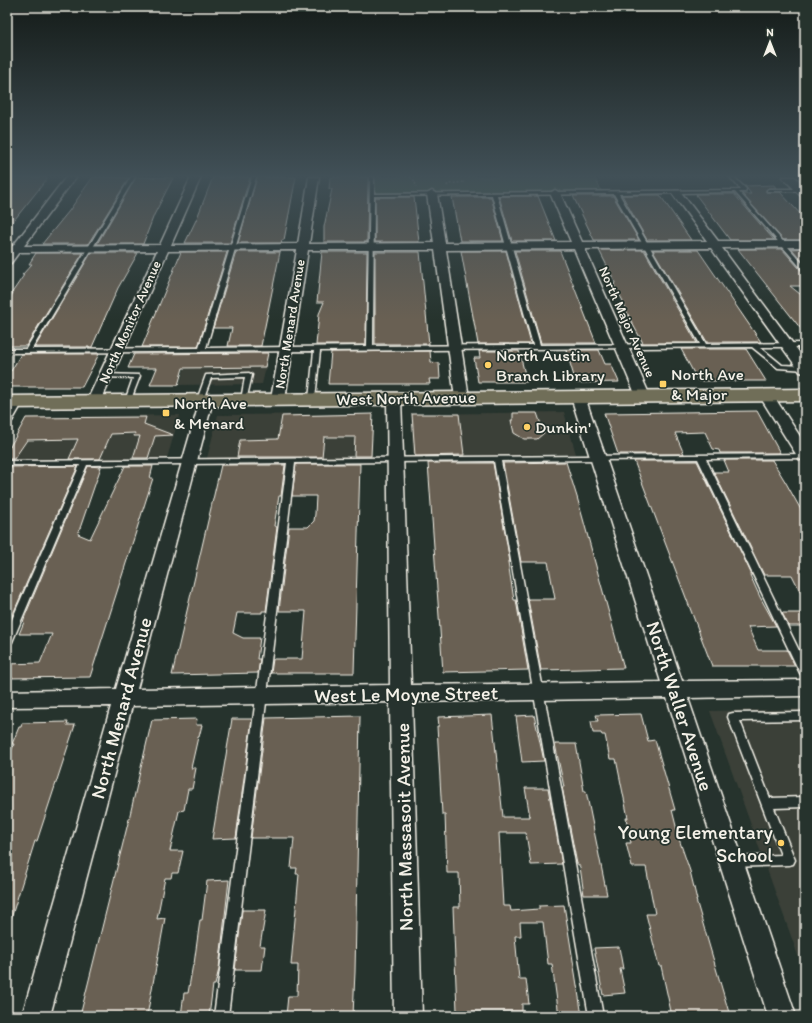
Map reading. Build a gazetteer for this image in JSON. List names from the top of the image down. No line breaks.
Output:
{"streets":{"main road":["West North Avenue"],"street":["North Monitor Avenue","North Major Avenue","North Menard Avenue","West Le Moyne Street","North Waller Avenue","North Massasoit Avenue"]},"crossings":[["North Monitor Avenue","West North Avenue"],["North Major Avenue","West North Avenue"],["North Menard Avenue","West North Avenue"],["North Menard Avenue","West Le Moyne Street"],["West North Avenue","North Waller Avenue"],["West North Avenue","North Massasoit Avenue"],["West Le Moyne Street","North Waller Avenue"],["West Le Moyne Street","North Massasoit Avenue"]],"places":{"other":["North Austin Branch Library","Dunkin'","Young Elementary School"],"transit":["North Ave & Major","North Ave & Menard"]},"north":"top"}
